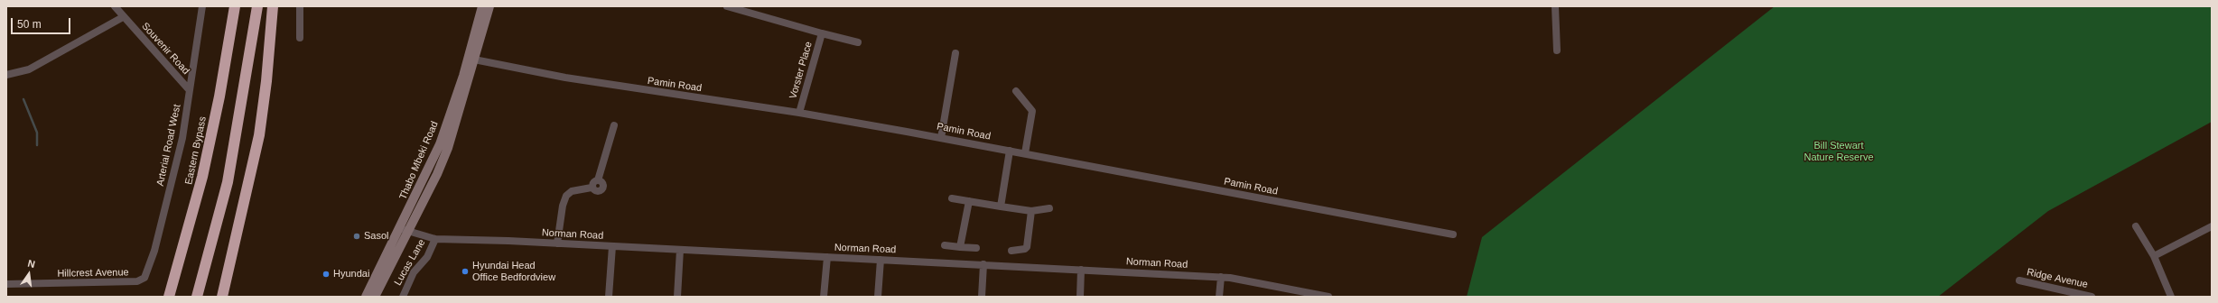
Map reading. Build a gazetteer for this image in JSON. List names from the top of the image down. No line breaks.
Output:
{"streets":{"highway":["Eastern Bypass"],"main road":["Thabo Mbeki Road"],"street":["Souvenir Road","Vorster Place","Pamin Road","Arterial Road West","Norman Road","Lucas Lane","Hillcrest Avenue","Ridge Avenue"]},"crossings":[["Souvenir Road","Arterial Road West"],["Vorster Place","Pamin Road"],["Pamin Road","Thabo Mbeki Road"],["Arterial Road West","Hillcrest Avenue"],["Thabo Mbeki Road","Norman Road"],["Norman Road","Lucas Lane"]],"parks":["Bill Stewart Nature Reserve"],"places":["Sasol","Hyundai Head Office Bedfordview","Hyundai"],"scale_bar":"50 m","north":"top"}
